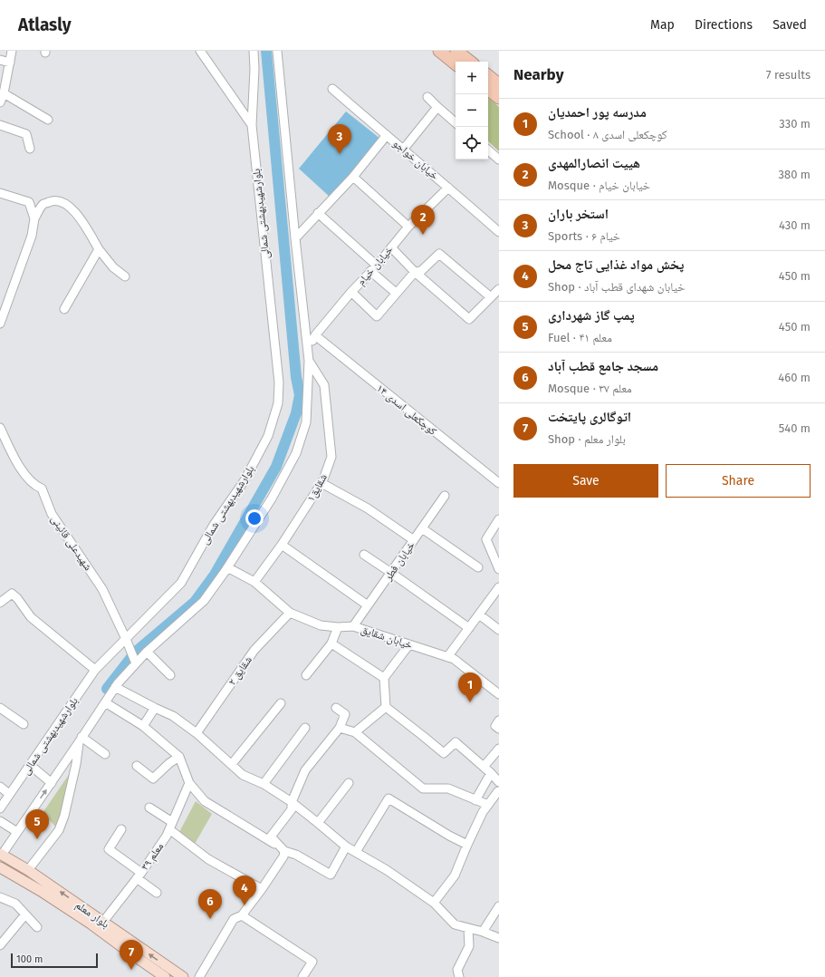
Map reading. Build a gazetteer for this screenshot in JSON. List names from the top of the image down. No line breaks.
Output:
{"streets":{"main road":["بلوار معلم"],"street":["خیابان خواجو","بلوارشهیدبهشتی شمالی","خیابان خیام","کوچکعلی اسدی ۱۴","شقایق۱","شهیدعلی قائینی","خیابان فطر","خیابان شقایق","شقایق ۲","معلم ۳۹"]},"crossings":[["خیابان خواجو","خیابان خیام"],["بلوارشهیدبهشتی شمالی","شهیدعلی قائینی"],["خیابان خیام","کوچکعلی اسدی ۱۴"],["شقایق۱","خیابان شقایق"],["خیابان فطر","خیابان شقایق"],["خیابان شقایق","شقایق ۲"],["معلم ۳۹","بلوار معلم"]],"scale_bar":"100 m","page":{"header":"Atlasly","nav":["Map","Directions","Saved"],"heading":["Nearby","7 results"],"map_buttons":["+","−"],"list":[{"mark":"1","name":"مدرسه پور احمدیان","note":"School · کوچکعلی اسدی ۸","value":"330 m"},{"mark":"2","name":"هییت انصارالمهدی","note":"Mosque · خیابان خیام","value":"380 m"},{"mark":"3","name":"استخر باران","note":"Sports · خیام ۶","value":"430 m"},{"mark":"4","name":"پخش مواد غذایی تاج محل","note":"Shop · خیابان شهدای قطب آباد","value":"450 m"},{"mark":"5","name":"پمپ گاز شهرداری","note":"Fuel · معلم ۴۱","value":"450 m"},{"mark":"6","name":"مسجد جامع قطب آباد","note":"Mosque · معلم ۳۷","value":"460 m"},{"mark":"7","name":"اتوگالری پایتخت","note":"Shop · بلوار معلم","value":"540 m"}],"pins":["3","2","1","5","4","6","7"],"buttons":["Save","Share"],"scale":"100 m"}}
